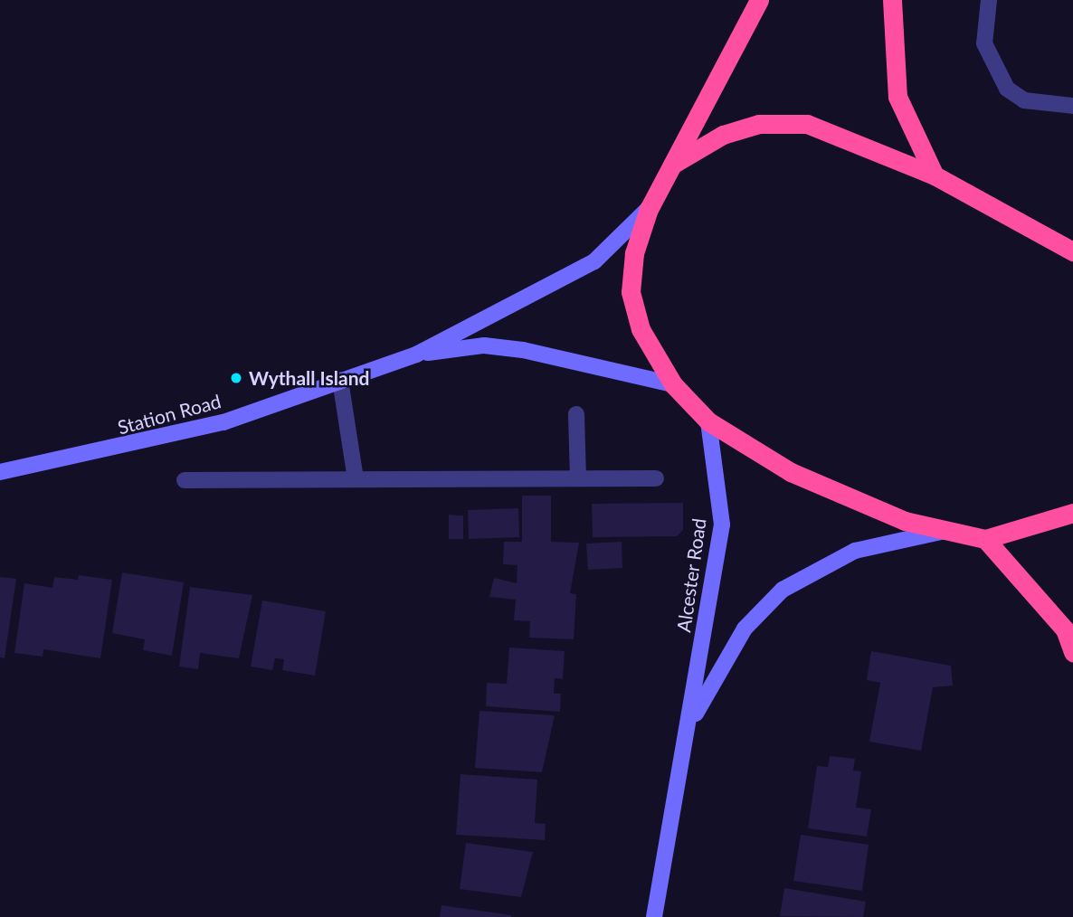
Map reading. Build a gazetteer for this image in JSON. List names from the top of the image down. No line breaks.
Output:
{"streets":{"street":["Station Road","Alcester Road"]},"places":["Wythall Island"]}
